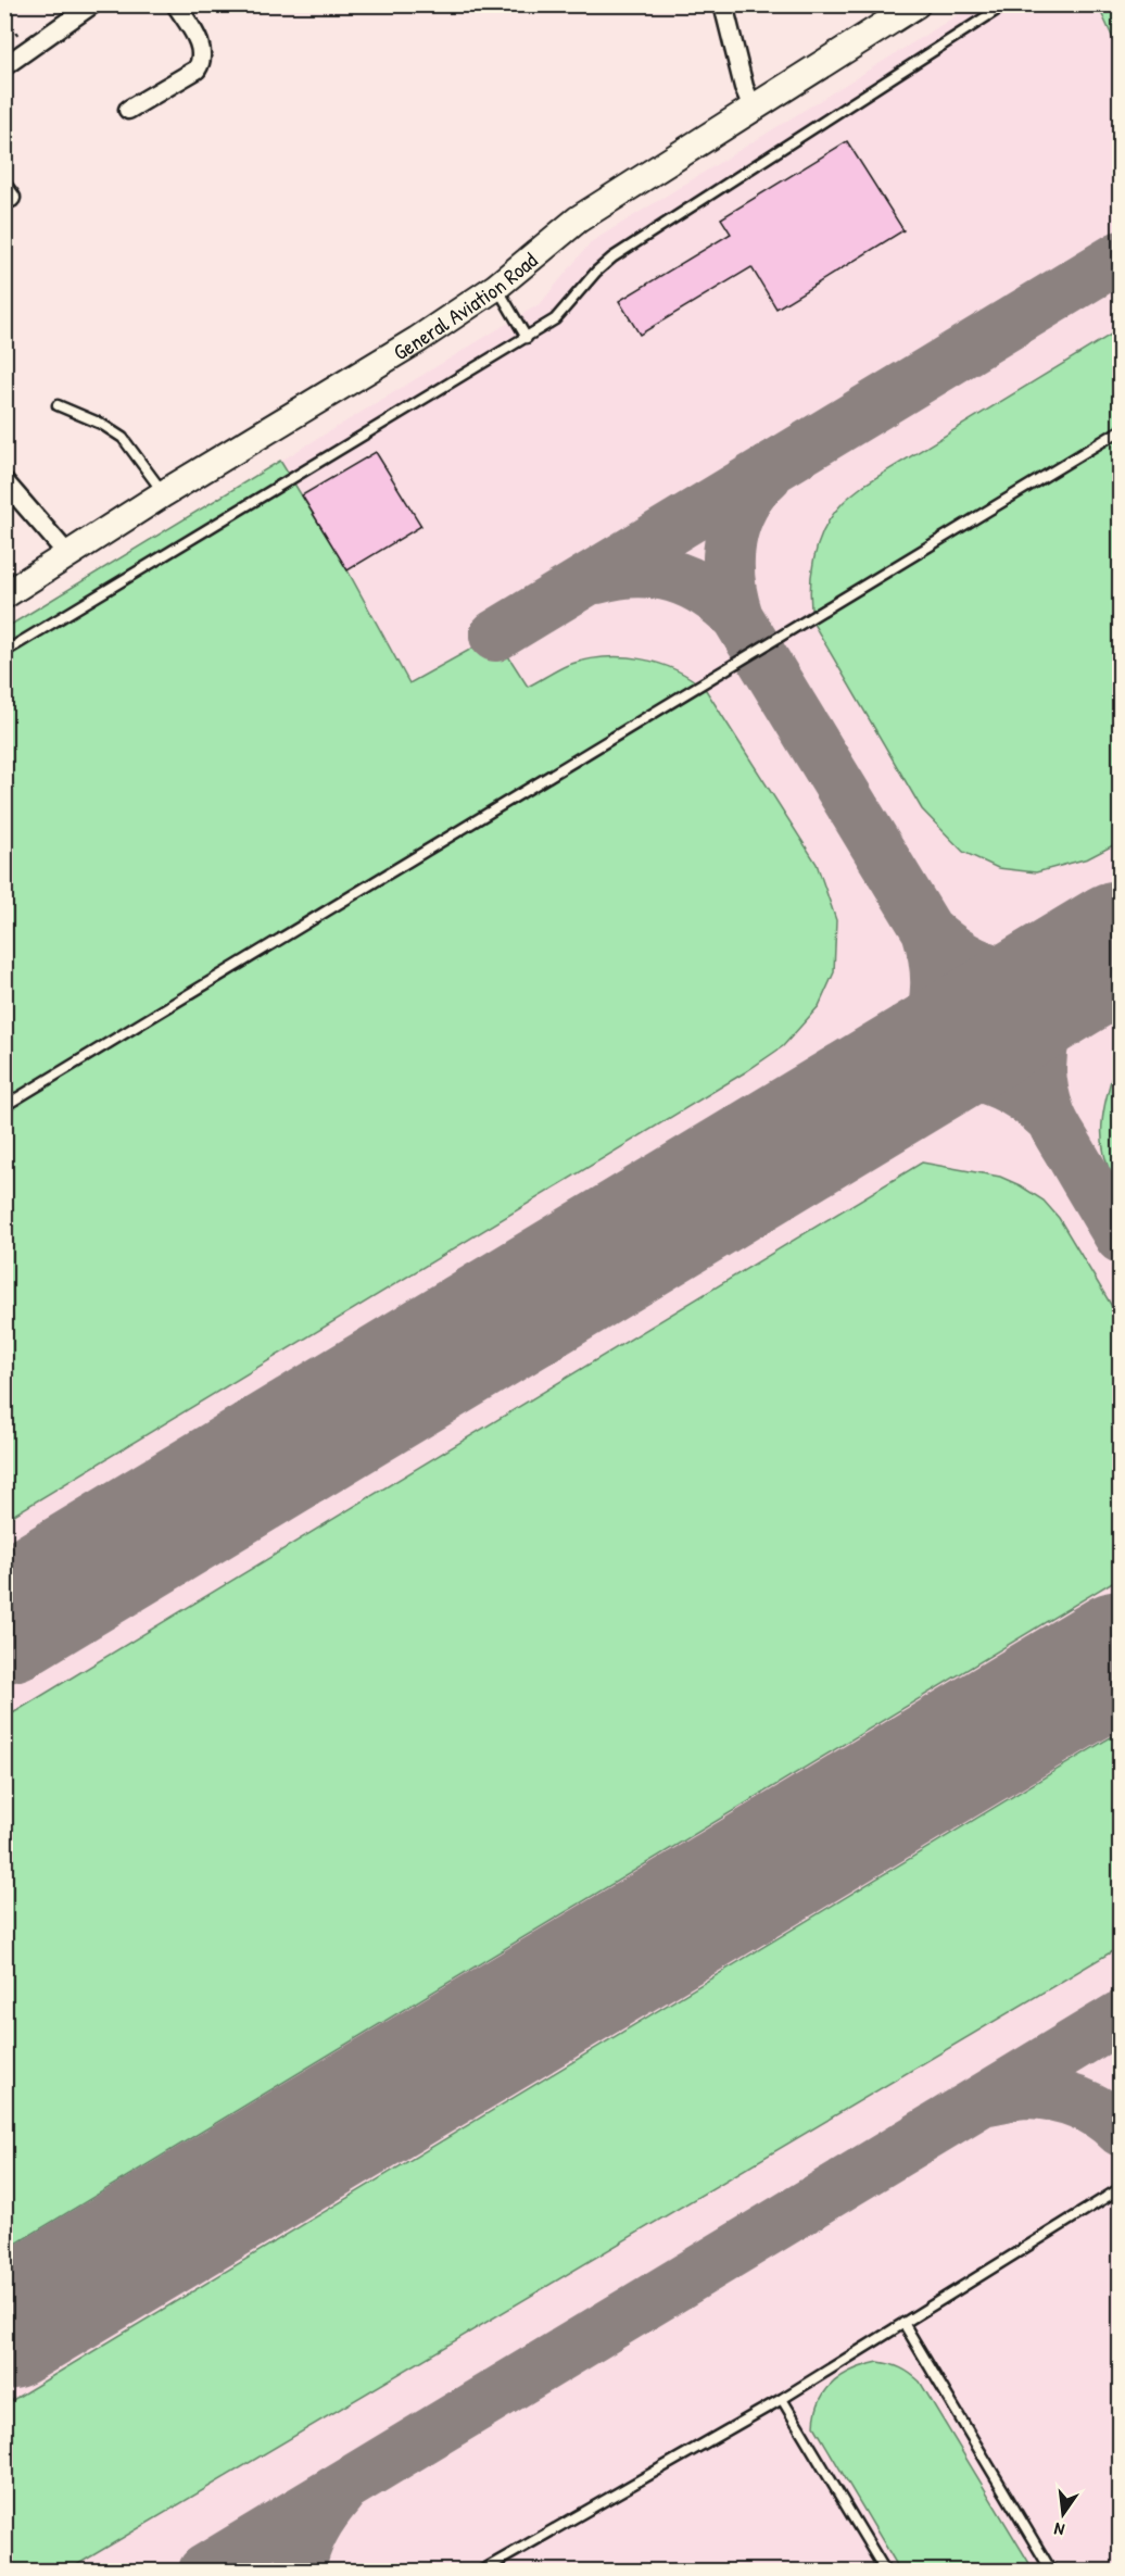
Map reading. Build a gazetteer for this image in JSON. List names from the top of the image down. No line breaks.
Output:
{"streets":{"main road":["General Aviation Road"]},"north":"bottom"}
